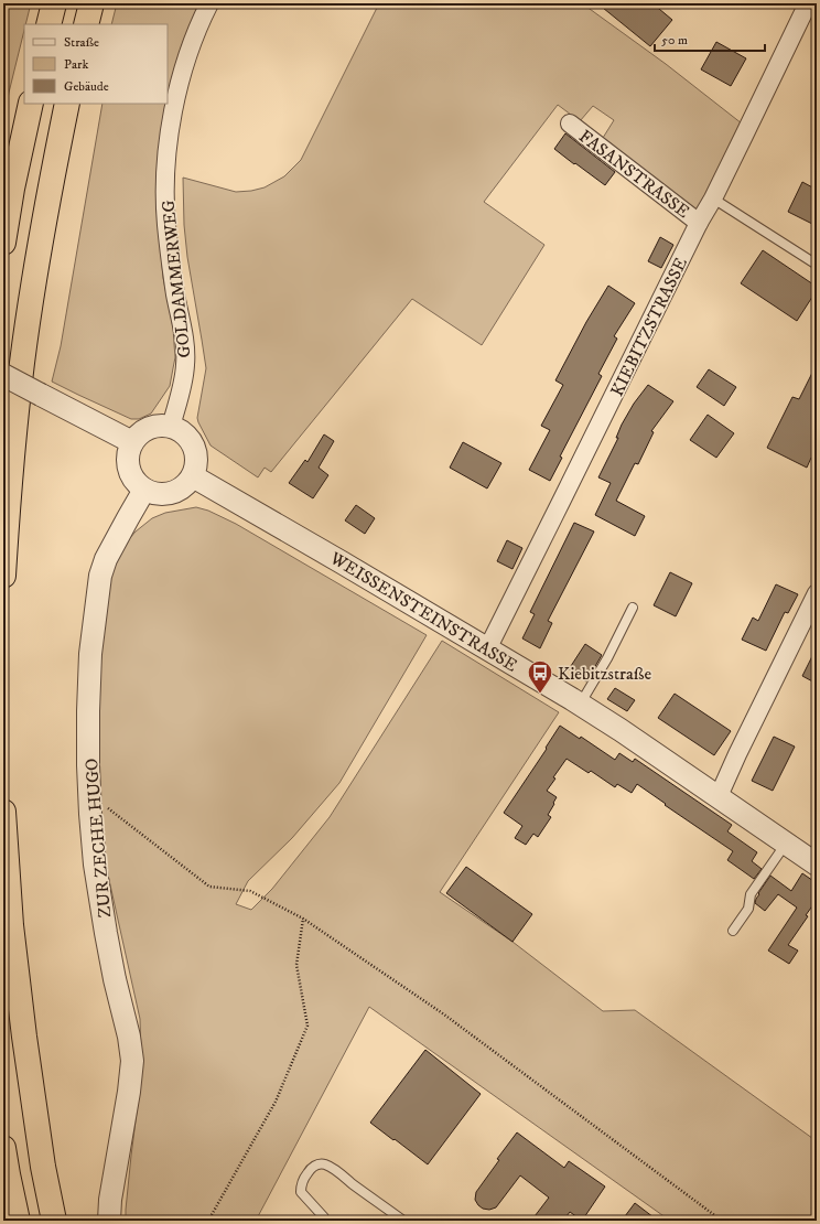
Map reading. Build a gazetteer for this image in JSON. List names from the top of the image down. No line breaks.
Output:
{"streets":{"street":["FASANSTRASSE","GOLDAMMERWEG","KIEBITZSTRASSE","WEISSENSTEINSTRASSE","ZUR ZECHE HUGO"]},"crossings":[["FASANSTRASSE","KIEBITZSTRASSE"],["GOLDAMMERWEG","WEISSENSTEINSTRASSE"],["GOLDAMMERWEG","ZUR ZECHE HUGO"],["KIEBITZSTRASSE","WEISSENSTEINSTRASSE"],["WEISSENSTEINSTRASSE","ZUR ZECHE HUGO"]],"places":{"bus stop":["Kiebitzstraße"]},"legend":["Straße","Park","Gebäude"],"scale_bar":"50 m"}
